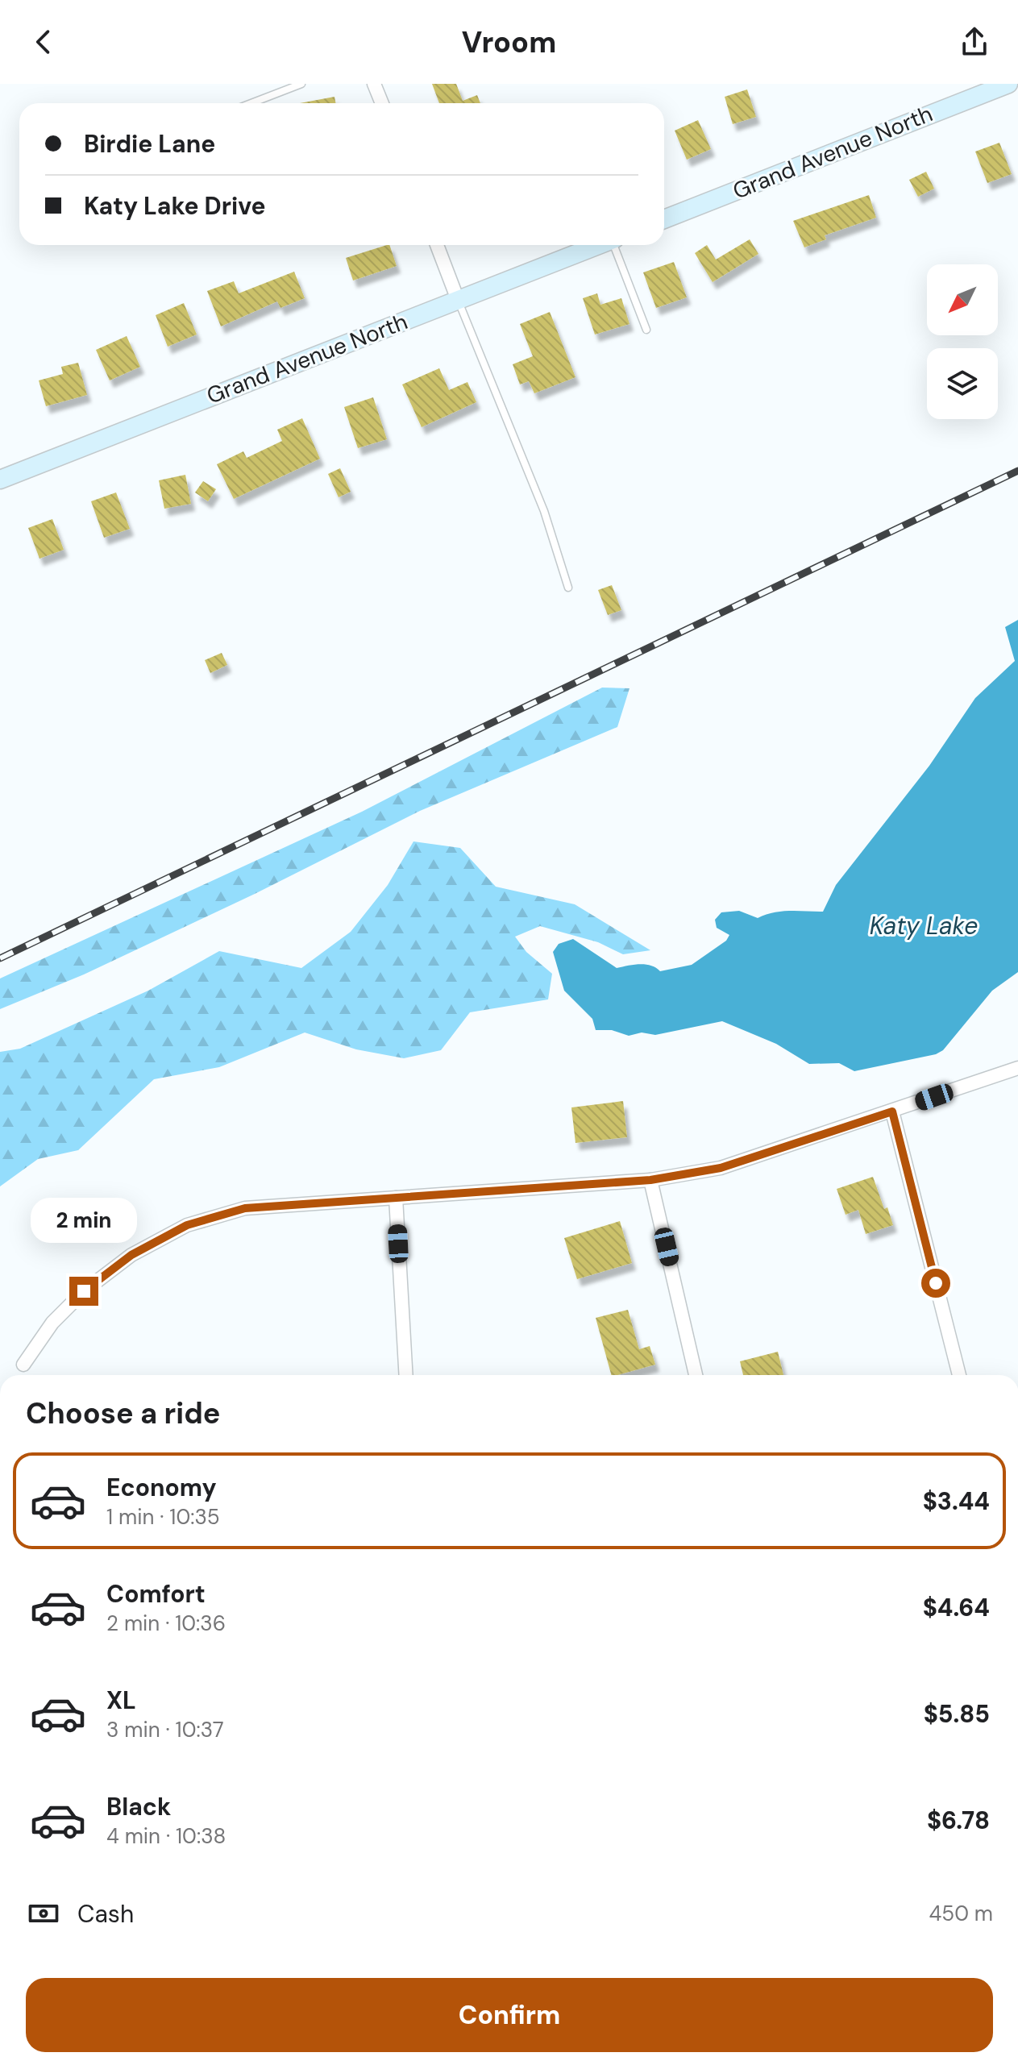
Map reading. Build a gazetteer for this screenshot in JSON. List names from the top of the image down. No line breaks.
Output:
{"streets":{"main road":["Grand Avenue North"]},"water":["Katy Lake"],"north":"bottom left","page":{"header":"Vroom","banner":["Birdie Lane","Katy Lake Drive"],"bubble":"2 min","heading":"Choose a ride","list":[{"name":"Economy","note":"1 min · 10:35","value":"$3.44"},{"name":"Comfort","note":"2 min · 10:36","value":"$4.64"},{"name":"XL","note":"3 min · 10:37","value":"$5.85"},{"name":"Black","note":"4 min · 10:38","value":"$6.78"}],"pay":["Cash","450 m"],"buttons":"Confirm"}}
